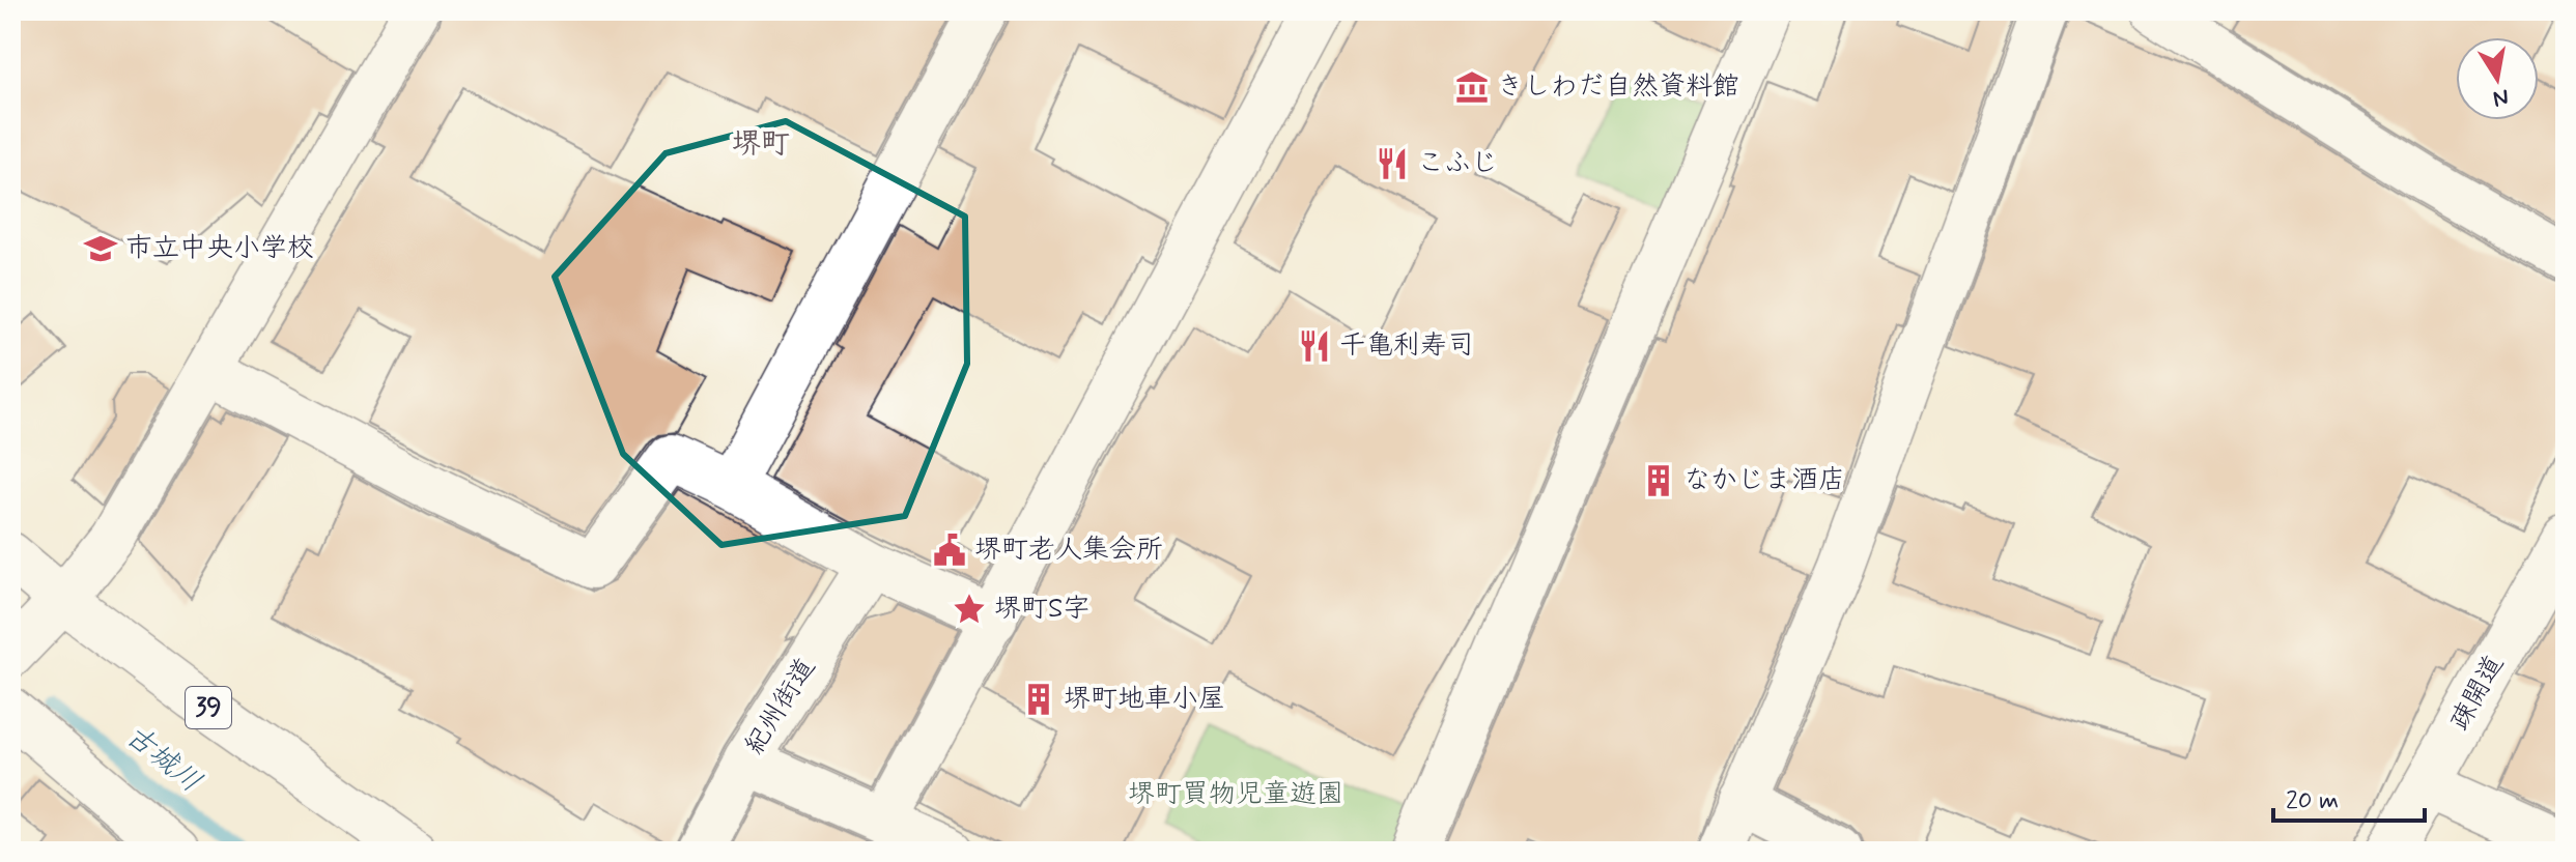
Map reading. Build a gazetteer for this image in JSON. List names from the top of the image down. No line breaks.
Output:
{"streets":{"street":["疎開道","紀州街道","39"]},"districts":["堺町"],"water":["古城川"],"parks":["堺町買物児童遊園"],"places":{"museum":["きしわだ自然資料館"],"restaurant":["こふじ","千亀利寿司"],"school or university":["市立中央小学校"],"building":["なかじま酒店","堺町地車小屋"],"public building":["堺町老人集会所"],"place":["堺町S字"]},"scale_bar":"20 m","north":"bottom"}
